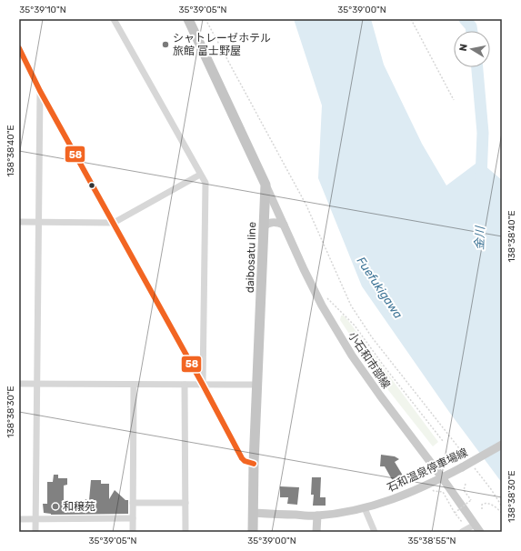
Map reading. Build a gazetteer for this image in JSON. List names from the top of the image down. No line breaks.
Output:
{"streets":{"highway":["daibosatu line"],"main road":["小石和市部線","石和温泉停車場線"]},"crossings":[["daibosatu line","小石和市部線"],["daibosatu line","石和温泉停車場線"],["小石和市部線","石和温泉停車場線"]],"water":["金川","Fuefukigawa"],"places":["シャトレーゼホテル 旅館 富士野屋","和穣苑"],"lines":["transit line 58"],"north":"left","coordinates":["35°39'10\"N","35°39'05\"N","35°39'00\"N","138°38'40\"E","138°38'30\"E","35°38'55\"N"]}
